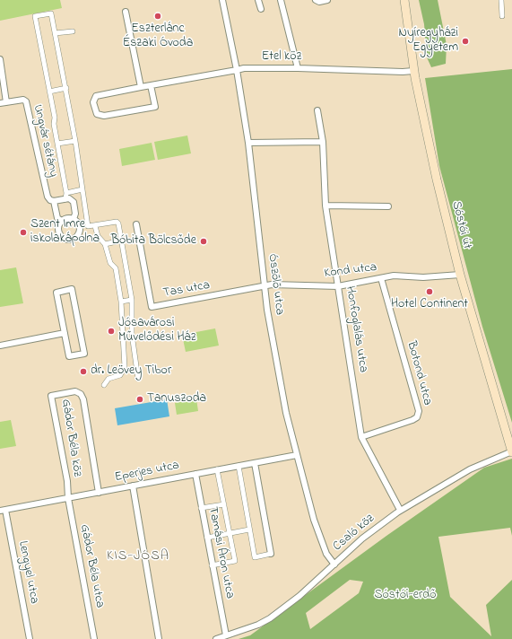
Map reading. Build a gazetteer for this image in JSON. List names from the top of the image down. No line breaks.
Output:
{"streets":{"main road":["Sóstói út"],"street":["Etel köz","Ungvár sétány","Kond utca","Ószőlő utca","Tas utca","Honfoglalás utca","Botond utca","Gádor Béla köz","Eperjes utca","Csaló köz","Tamási Áron utca","Gádor Béla utca","Lengyel utca"]},"crossings":[["Etel köz","Sóstói út"],["Etel köz","Ószőlő utca"],["Sóstói út","Kond utca"],["Sóstói út","Csaló köz"],["Kond utca","Ószőlő utca"],["Kond utca","Tas utca"],["Kond utca","Honfoglalás utca"],["Kond utca","Botond utca"],["Ószőlő utca","Tas utca"],["Ószőlő utca","Eperjes utca"],["Ószőlő utca","Csaló köz"],["Honfoglalás utca","Botond utca"],["Honfoglalás utca","Csaló köz"],["Gádor Béla köz","Eperjes utca"],["Gádor Béla köz","Gádor Béla utca"],["Eperjes utca","Tamási Áron utca"],["Eperjes utca","Gádor Béla utca"],["Eperjes utca","Lengyel utca"],["Csaló köz","Tamási Áron utca"]],"districts":["KIS-JÓSA"],"parks":["Sóstói-erdő"],"places":["Eszterlánc Északi Óvoda","Nyíregyházi Egyetem","Szent Imre iskolakápolna","Bóbita Bölcsőde","Hotel Continent","Jósavárosi Művelődési Ház","dr. Leövey Tibor","Tanuszoda"]}
